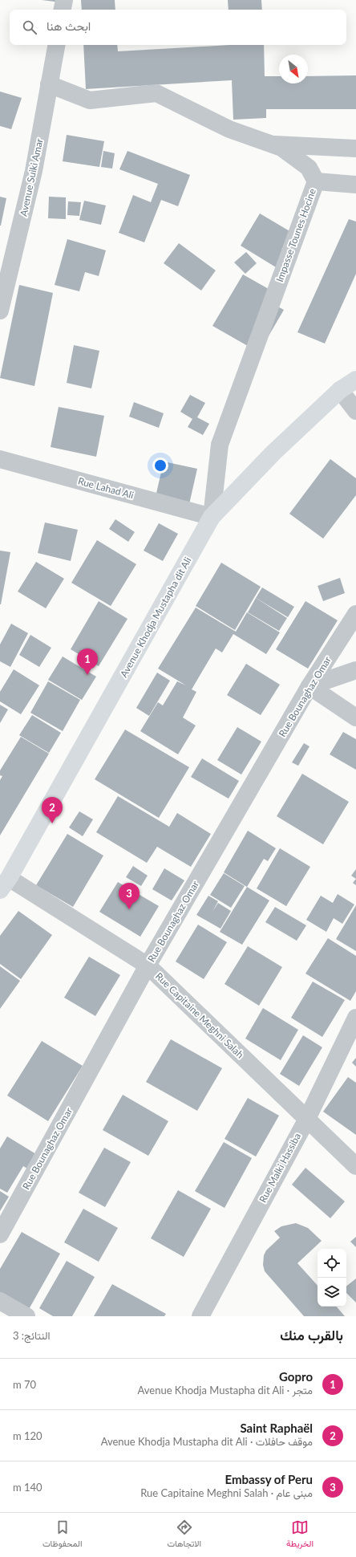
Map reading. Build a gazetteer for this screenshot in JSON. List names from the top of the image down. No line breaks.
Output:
{"streets":{"main road":["Avenue Khodja Mustapha dit Ali"],"street":["Avenue Suiki Amar","Impasse Tounes Hocine","Rue Lahad Ali","Rue Bounaghaz Omar","Rue Capitaine Meghni Salah","Rue Malki Hassiba"]},"crossings":[["Avenue Suiki Amar","Impasse Tounes Hocine"],["Impasse Tounes Hocine","Rue Lahad Ali"],["Impasse Tounes Hocine","Avenue Khodja Mustapha dit Ali"],["Rue Lahad Ali","Avenue Khodja Mustapha dit Ali"],["Avenue Khodja Mustapha dit Ali","Rue Capitaine Meghni Salah"],["Rue Bounaghaz Omar","Rue Capitaine Meghni Salah"],["Rue Capitaine Meghni Salah","Rue Malki Hassiba"]],"north":"bottom right","page":{"search":"ابحث هنا","pins":["1","2","3"],"heading":["بالقرب منك","النتائج: 3"],"list":[{"mark":"1","name":"Gopro","note":"متجر · Avenue Khodja Mustapha dit Ali","value":"70 m"},{"mark":"2","name":"Saint Raphaël","note":"موقف حافلات · Avenue Khodja Mustapha dit Ali","value":"120 m"},{"mark":"3","name":"Embassy of Peru","note":"مبنى عام · Rue Capitaine Meghni Salah","value":"140 m"}],"nav":["الخريطة","الاتجاهات","المحفوظات"]}}
